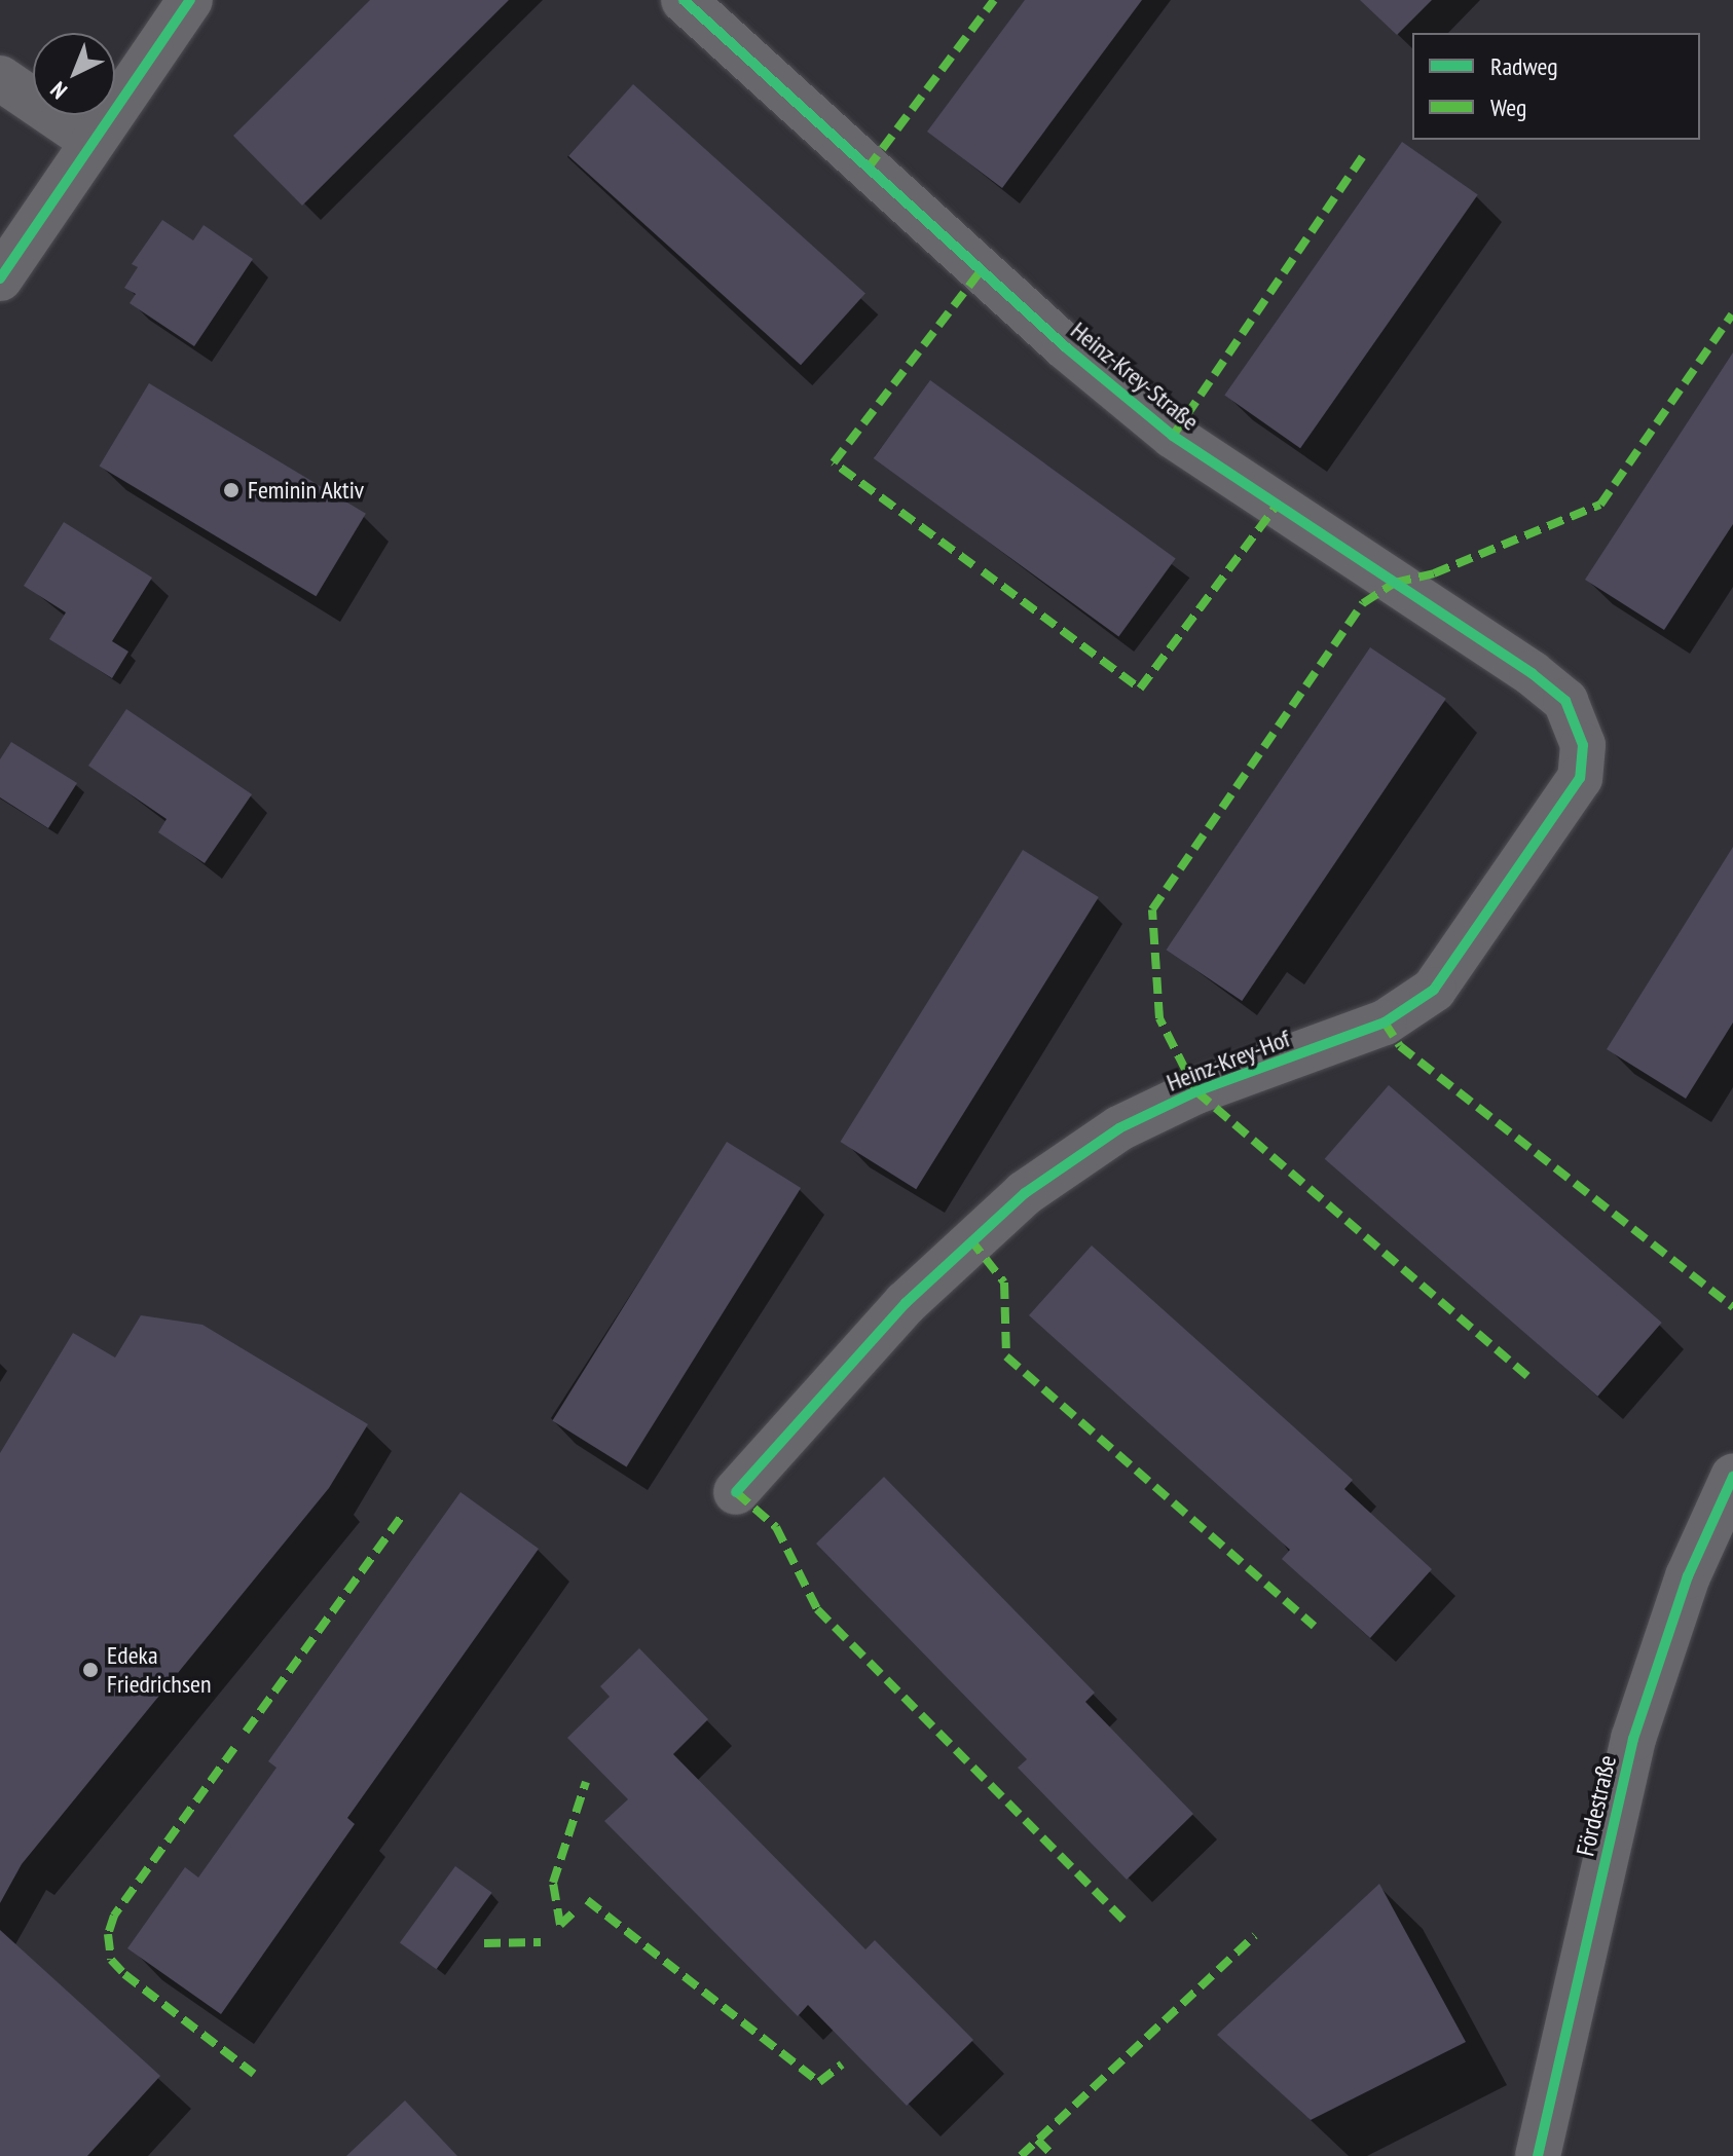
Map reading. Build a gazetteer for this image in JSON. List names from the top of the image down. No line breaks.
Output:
{"streets":{"street":["Heinz-Krey-Straße","Heinz-Krey-Hof","Fördestraße"]},"crossings":[["Heinz-Krey-Straße","Heinz-Krey-Hof"]],"places":["Feminin Aktiv","Edeka Friedrichsen"],"legend":["Radweg","Weg"],"north":"bottom left"}
